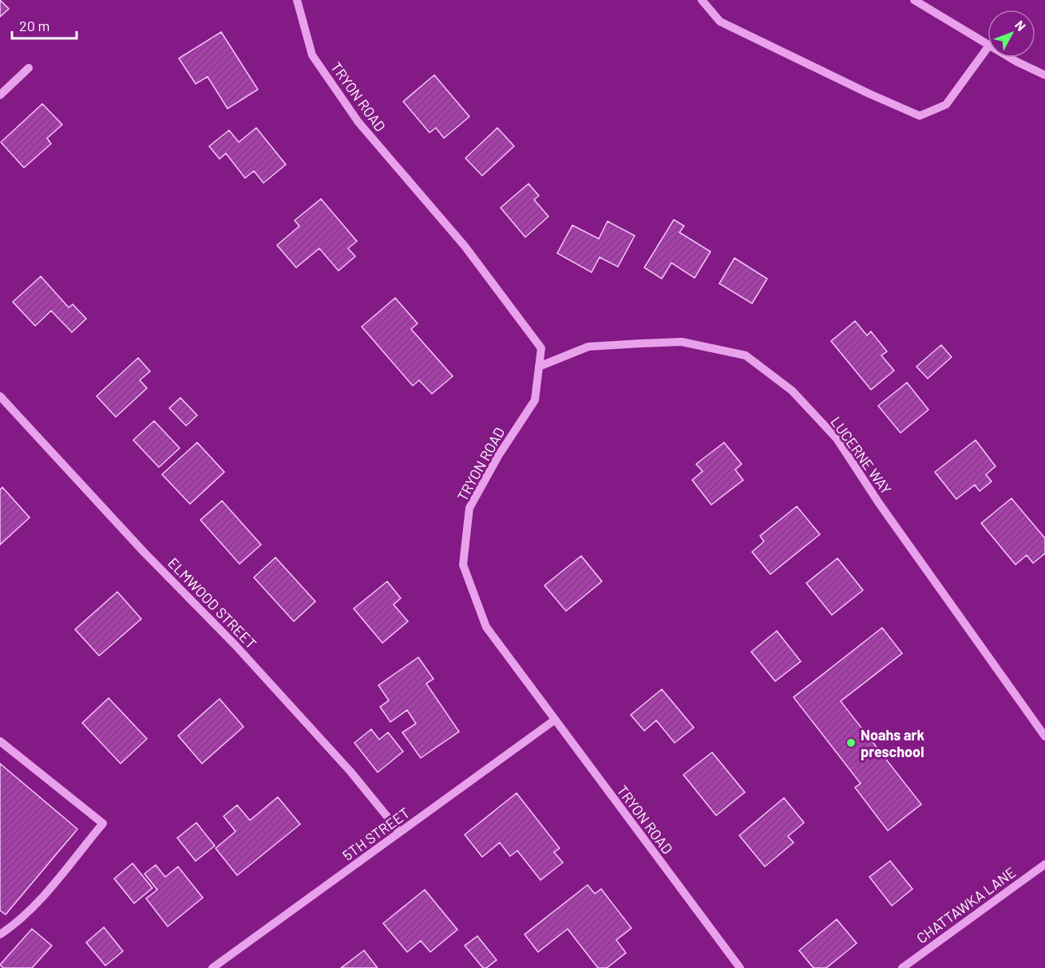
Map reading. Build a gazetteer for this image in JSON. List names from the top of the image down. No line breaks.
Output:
{"streets":{"street":["TRYON ROAD","LUCERNE WAY","ELMWOOD STREET","5TH STREET","CHATTAWKA LANE"]},"crossings":[["TRYON ROAD","LUCERNE WAY"],["TRYON ROAD","5TH STREET"],["ELMWOOD STREET","5TH STREET"]],"places":["Noahs ark preschool"],"scale_bar":"20 m","north":"top right"}
